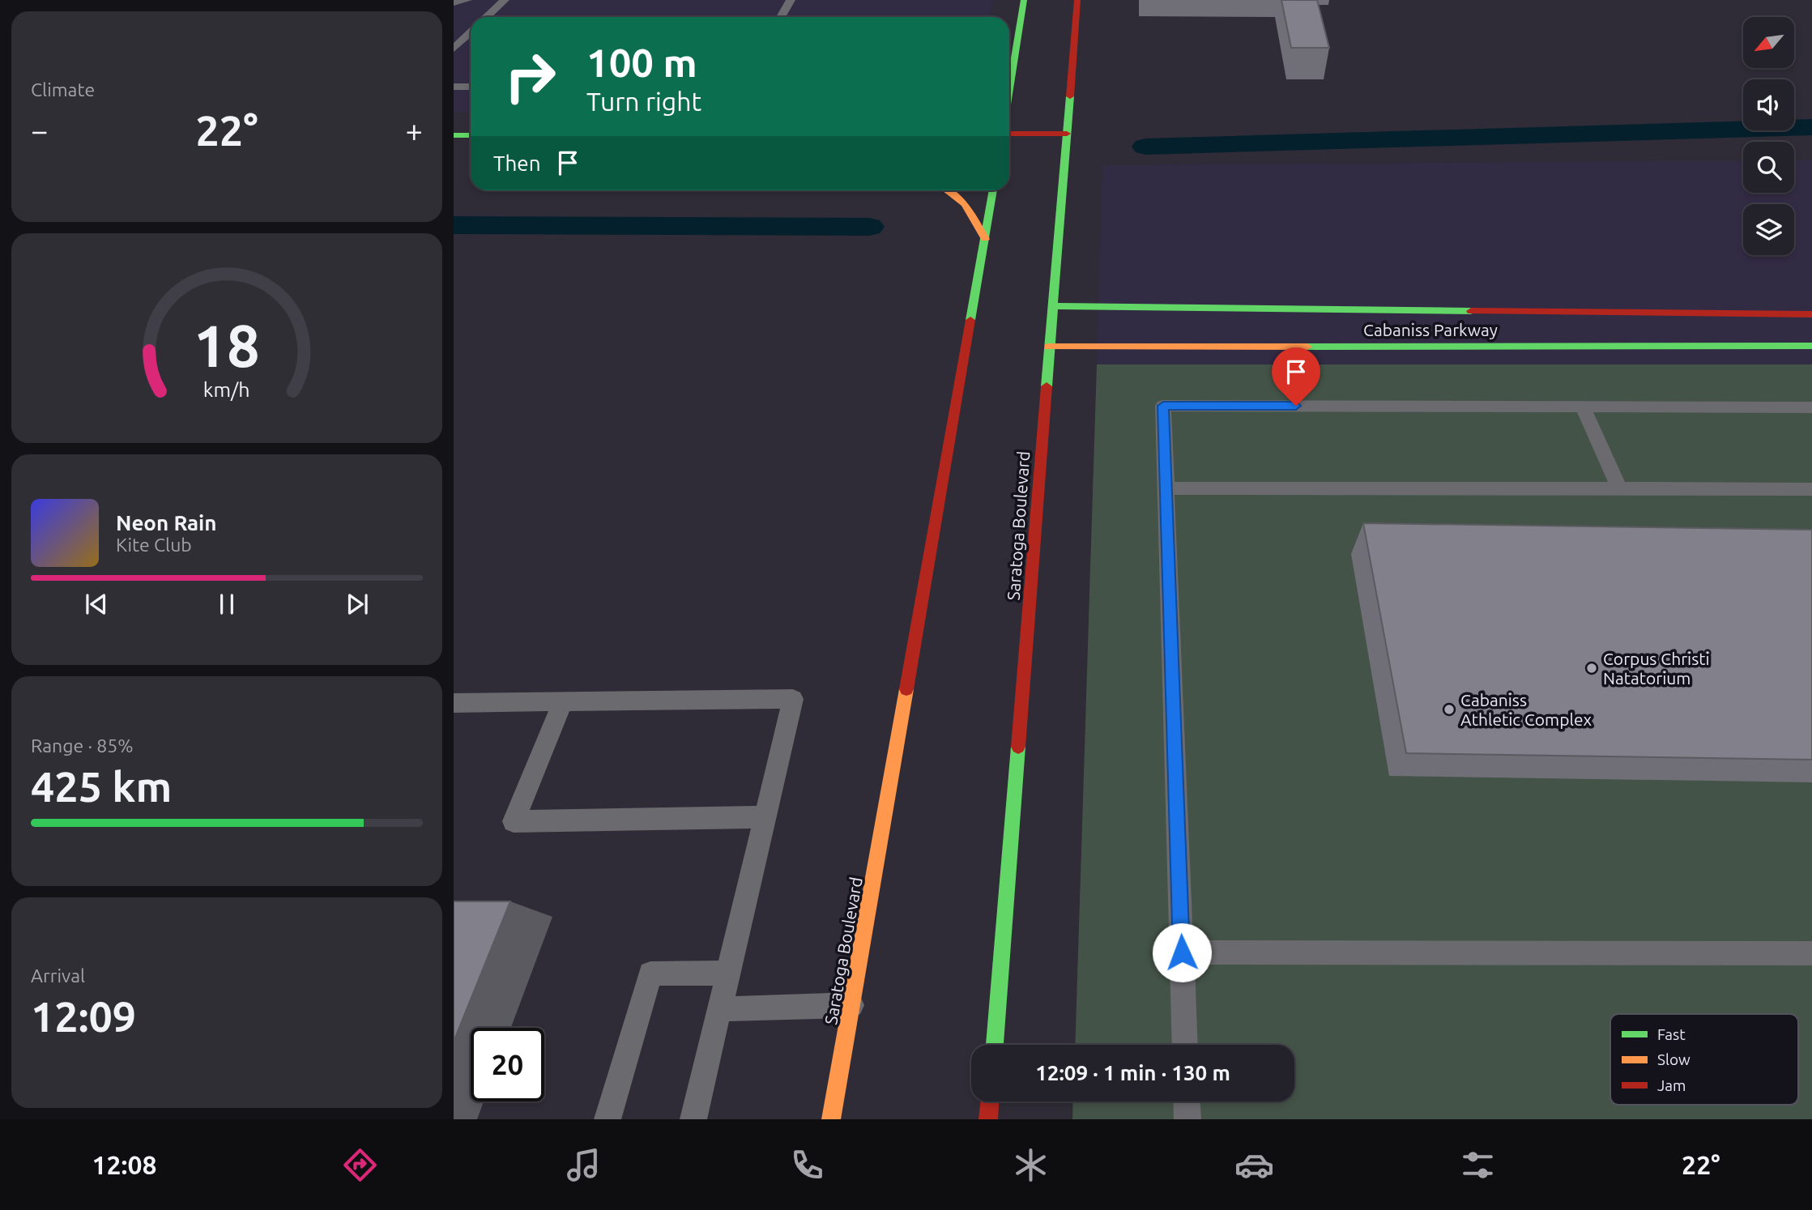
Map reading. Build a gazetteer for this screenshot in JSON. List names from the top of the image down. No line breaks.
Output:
{"streets":{"main road":["Cabaniss Parkway","Saratoga Boulevard"]},"crossings":[["Cabaniss Parkway","Saratoga Boulevard"]],"places":["Corpus Christi Natatorium","Cabaniss Athletic Complex"],"legend":["Fast","Slow","Jam"],"north":"bottom left","page":{"tile":["Climate",["Range · 85%","425 km"],["Arrival","12:09"]],"turn":["100 m","Turn right"],"heat":["−","22°","+"],"then":"Then","song":["Neon Rain","Kite Club"],"limit":"20","trip":"12:09 · 1 min · 130 m","tabs":["12:08","22°"],"gauge":["18","km/h"]}}
